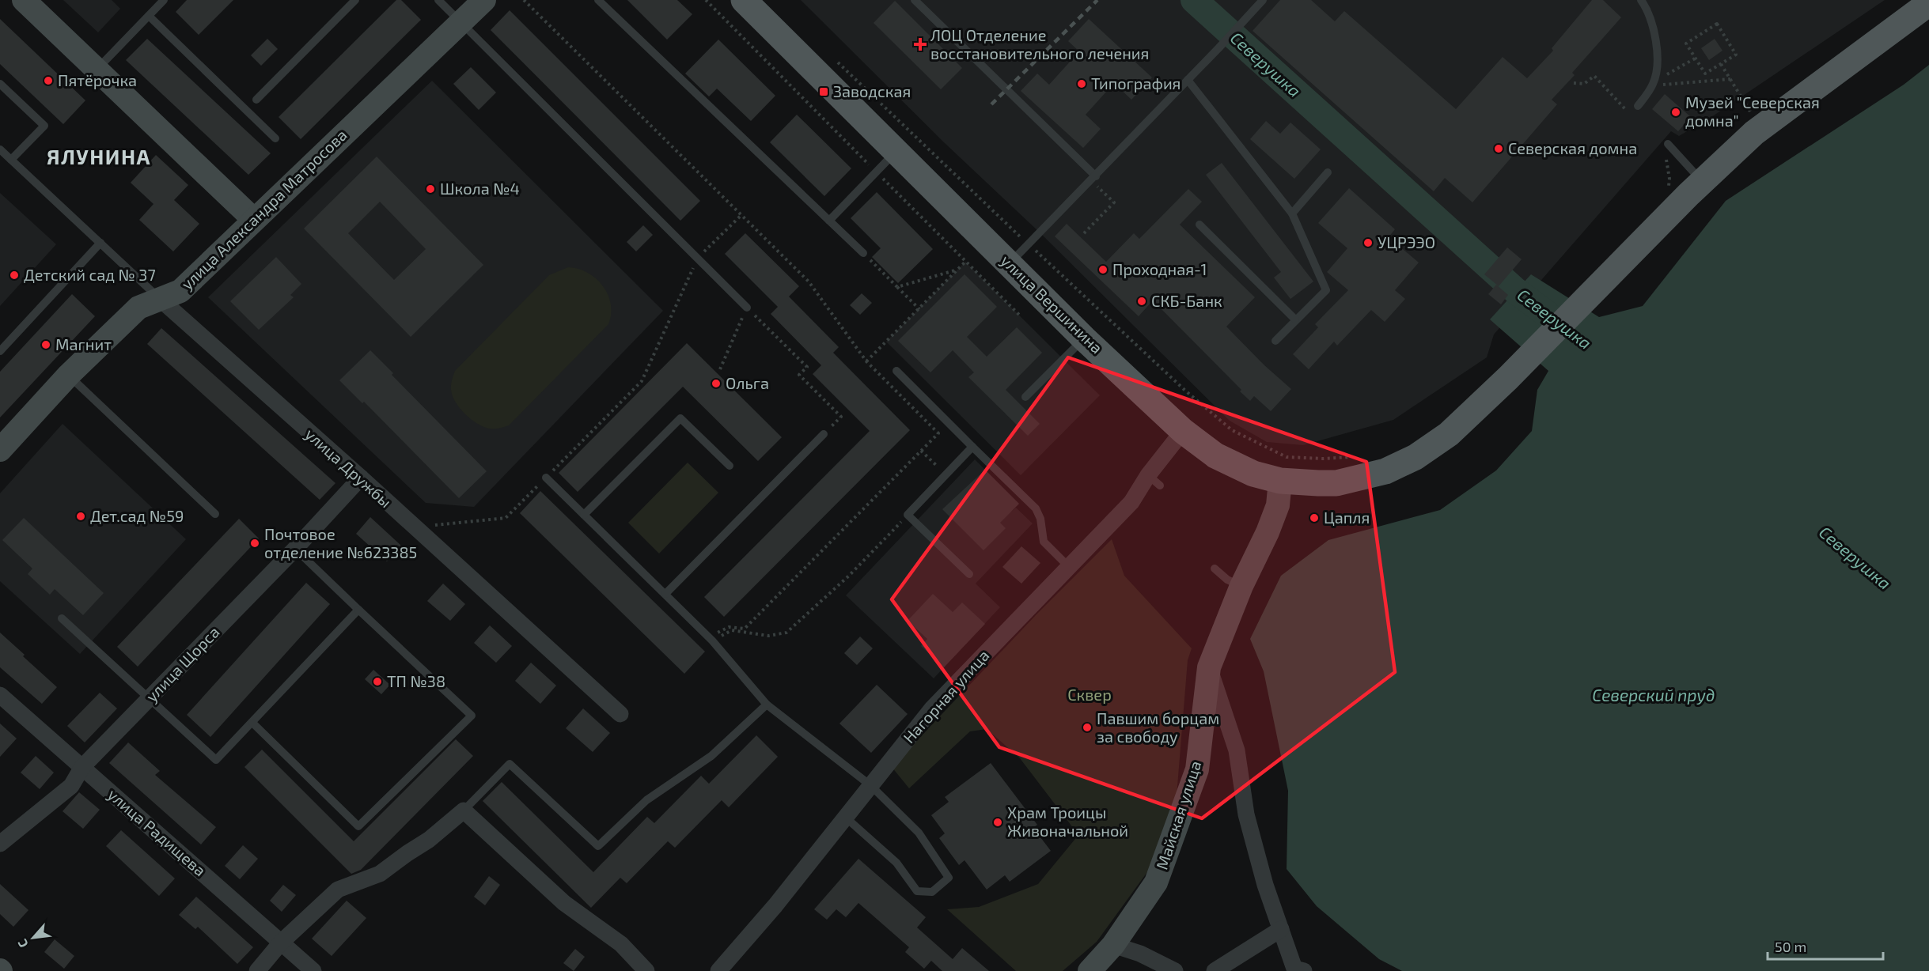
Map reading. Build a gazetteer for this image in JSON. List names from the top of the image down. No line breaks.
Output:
{"streets":{"main road":["улица Вершинина"],"street":["улица Александра Матросова","улица Дружбы","улица Щорса","Нагорная улица","Майская улица","улица Радищева"]},"crossings":[["улица Александра Матросова","улица Дружбы"],["улица Вершинина","Нагорная улица"],["улица Вершинина","Майская улица"],["улица Дружбы","улица Щорса"],["улица Щорса","улица Радищева"]],"districts":["ЯЛУНИНА"],"water":["Северушка","Северский пруд"],"parks":["Сквер"],"places":{"health":["ЛОЦ Отделение восстановительного лечения"],"other":["Пятёрочка","Типография","Музей \"Северская домна\"","Северская домна","Школа №4","УЦРЭЭО","Проходная-1","Детский сад № 37","СКБ-Банк","Магнит","Ольга","Дет.сад №59","Цапля","Почтовое отделение №623385","ТП №38","Павшим борцам за свободу","Храм Троицы Живоначальной"],"transit":["Заводская"]},"scale_bar":"50 m","north":"bottom left"}
